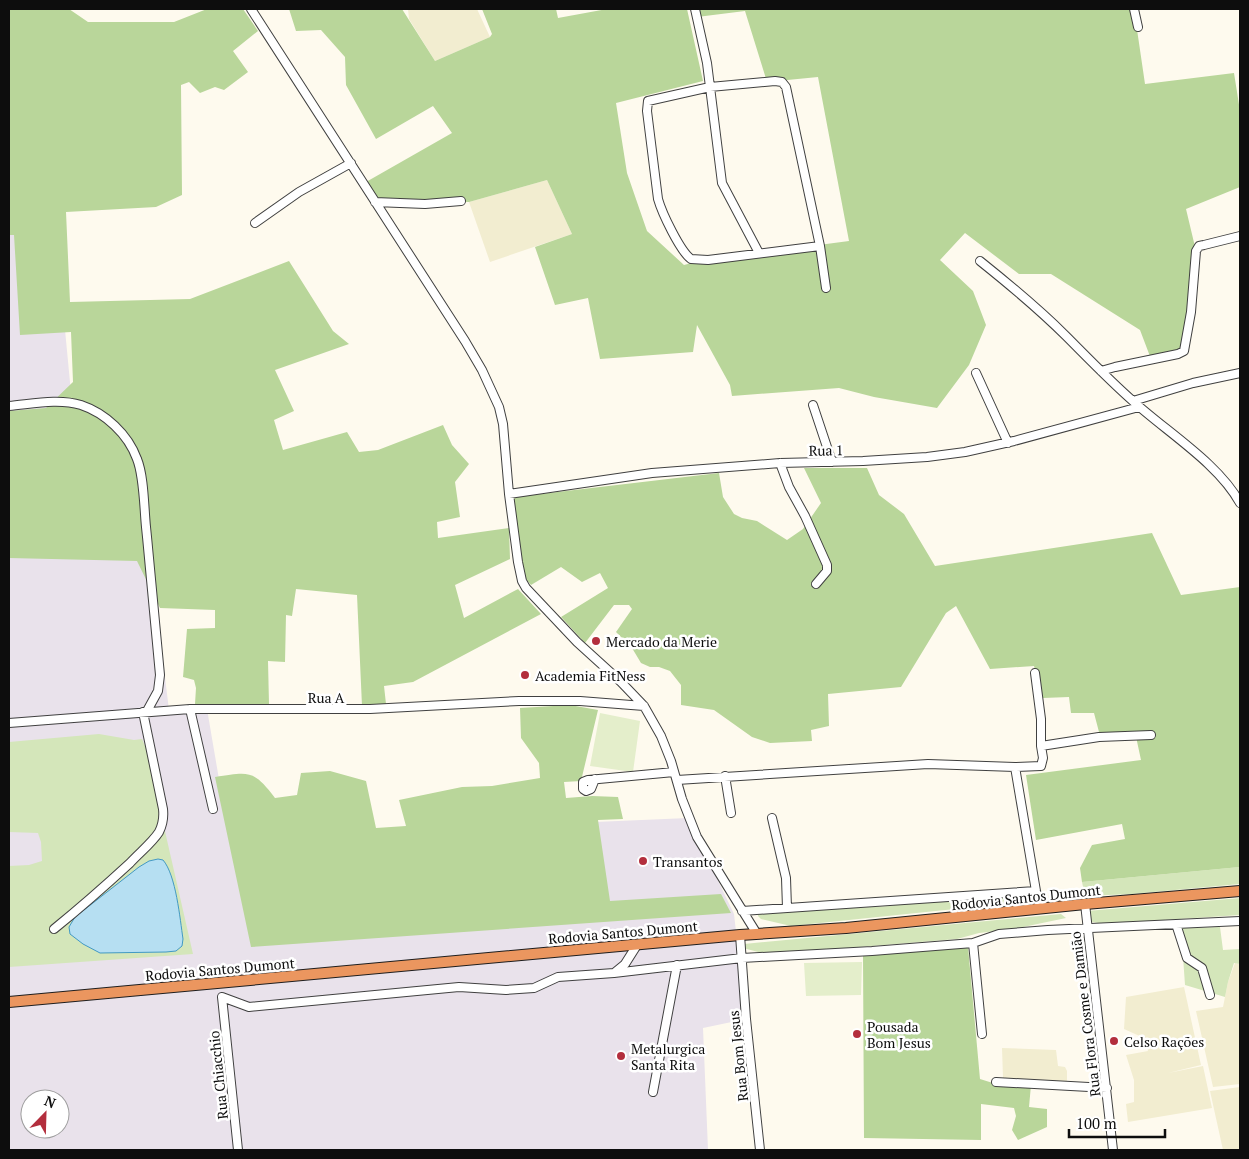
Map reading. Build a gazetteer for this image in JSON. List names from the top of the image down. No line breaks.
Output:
{"streets":{"highway":["Rodovia Santos Dumont"],"street":["Rua 1","Rua A","Rua Flora Cosme e Damião","Rua Bom Jesus","Rua Chiacchio"]},"crossings":[["Rodovia Santos Dumont","Rua Flora Cosme e Damião"],["Rodovia Santos Dumont","Rua Bom Jesus"]],"places":["Mercado da Merie","Academia FitNess","Transantos","Pousada Bom Jesus","Celso Rações","Metalurgica Santa Rita"],"scale_bar":"100 m","north":"top right"}
